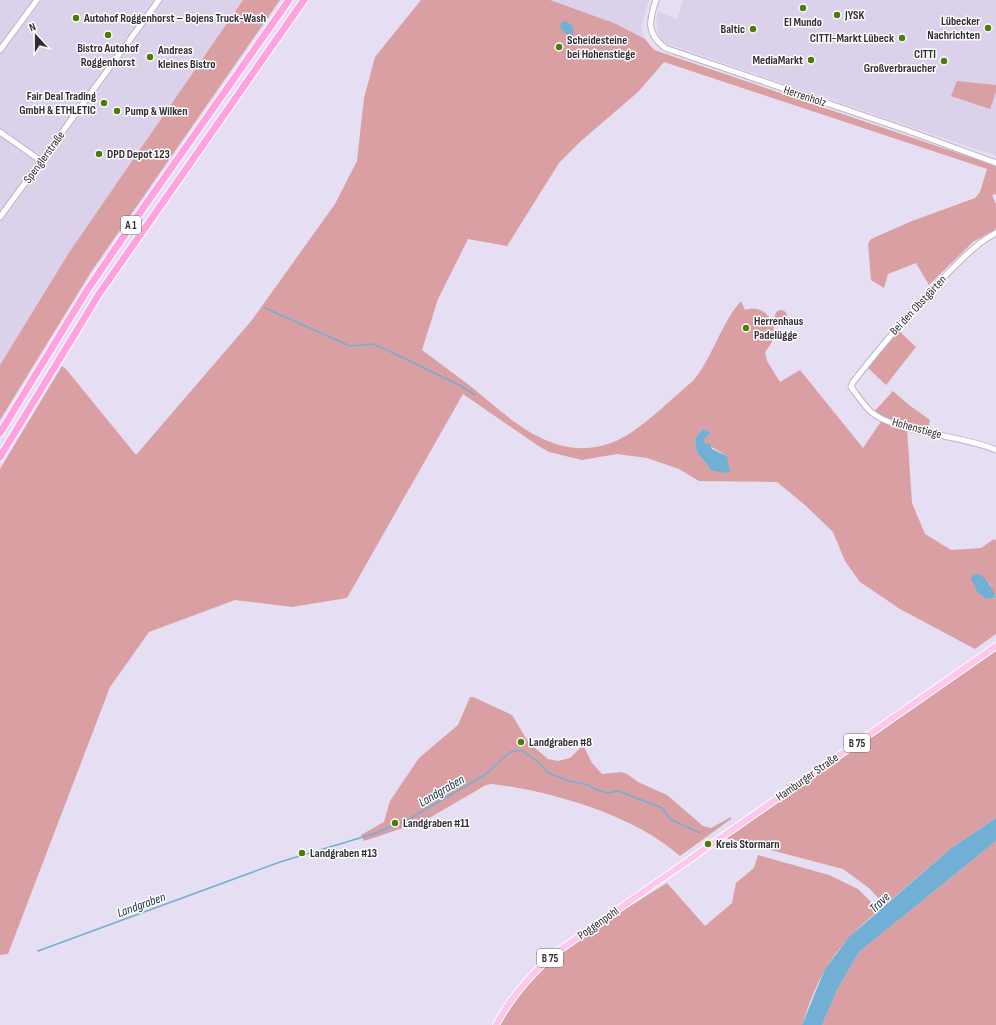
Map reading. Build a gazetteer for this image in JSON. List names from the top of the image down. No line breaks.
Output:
{"streets":{"highway":["A 1"],"main road":["B 75","Hamburger Straße","Poggenpohl"],"street":["Herrenholz","Spenglerstraße","Bei den Obstgärten","Hohenstiege"]},"crossings":[["Bei den Obstgärten","Hohenstiege"],["Hamburger Straße","Poggenpohl"]],"water":["Landgraben","Trave"],"places":["El Mundo","JYSK","Autohof Roggenhorst – Bojens Truck-Wash","Lübecker Nachrichten","Baltic","Bistro Autohof Roggenhorst","CITTI-Markt Lübeck","Scheidesteine bei Hohenstiege","Andreas kleines Bistro","MediaMarkt","CITTI Großverbraucher","Fair Deal Trading GmbH & ETHLETIC","Pump & Wilken","DPD Depot 123","Herrenhaus Padelügge","Landgraben #8","Landgraben #11","Kreis Stormarn","Landgraben #13"],"north":"top"}
